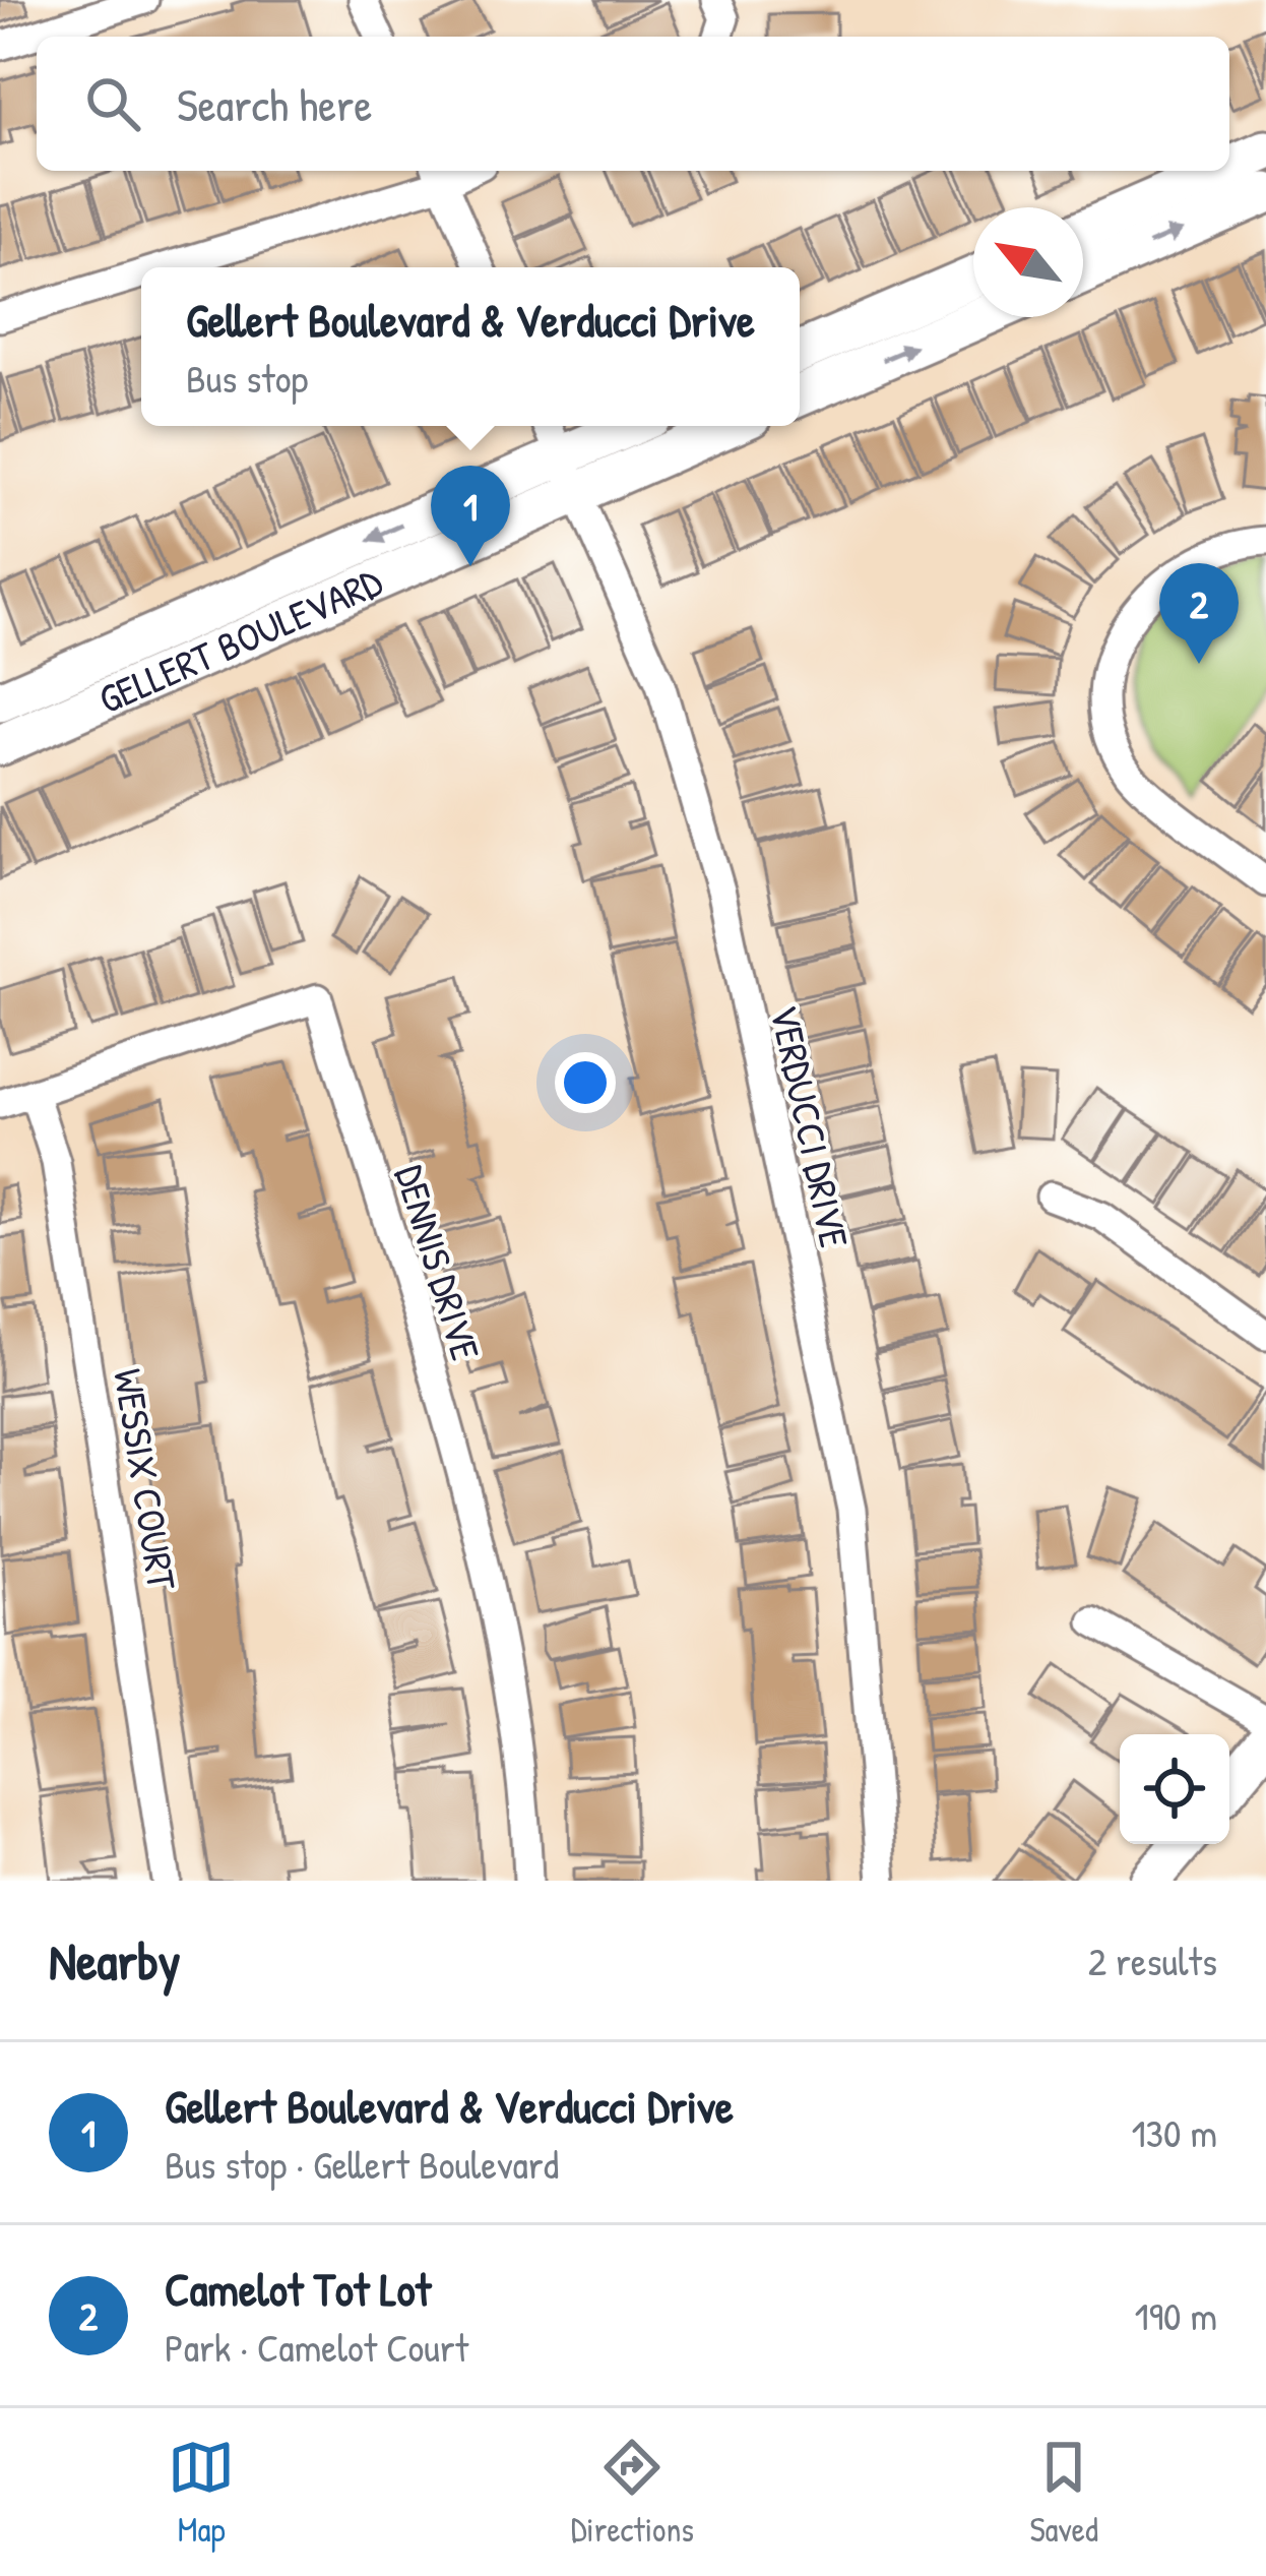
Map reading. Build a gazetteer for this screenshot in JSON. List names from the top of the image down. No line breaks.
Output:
{"streets":{"main road":["GELLERT BOULEVARD"],"street":["VERDUCCI DRIVE","DENNIS DRIVE","WESSIX COURT"]},"crossings":[["GELLERT BOULEVARD","VERDUCCI DRIVE"],["DENNIS DRIVE","WESSIX COURT"]],"north":"top left","page":{"search":"Search here","popup":["Gellert Boulevard & Verducci Drive","Bus stop"],"pins":["1","2"],"heading":["Nearby","2 results"],"list":[{"mark":"1","name":"Gellert Boulevard & Verducci Drive","note":"Bus stop · Gellert Boulevard","value":"130 m"},{"mark":"2","name":"Camelot Tot Lot","note":"Park · Camelot Court","value":"190 m"}],"nav":["Map","Directions","Saved"]}}
